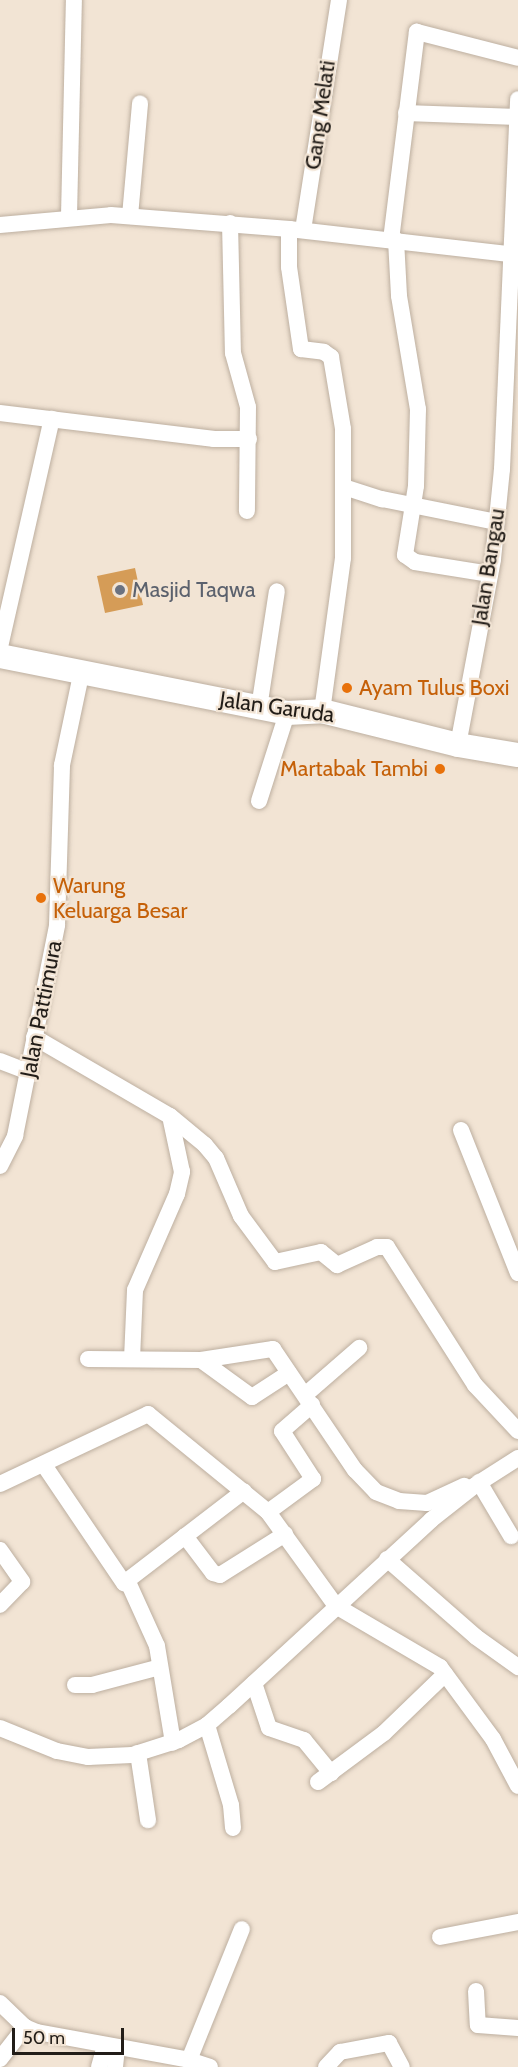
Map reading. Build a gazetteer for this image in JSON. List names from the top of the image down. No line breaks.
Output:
{"streets":{"highway":["Jalan Garuda"],"street":["Gang Melati","Jalan Bangau","Jalan Pattimura"]},"crossings":[["Jalan Bangau","Jalan Garuda"],["Jalan Garuda","Jalan Pattimura"]],"places":["Masjid Taqwa","Ayam Tulus Boxi","Martabak Tambi","Warung Keluarga Besar"],"scale_bar":"50 m"}
